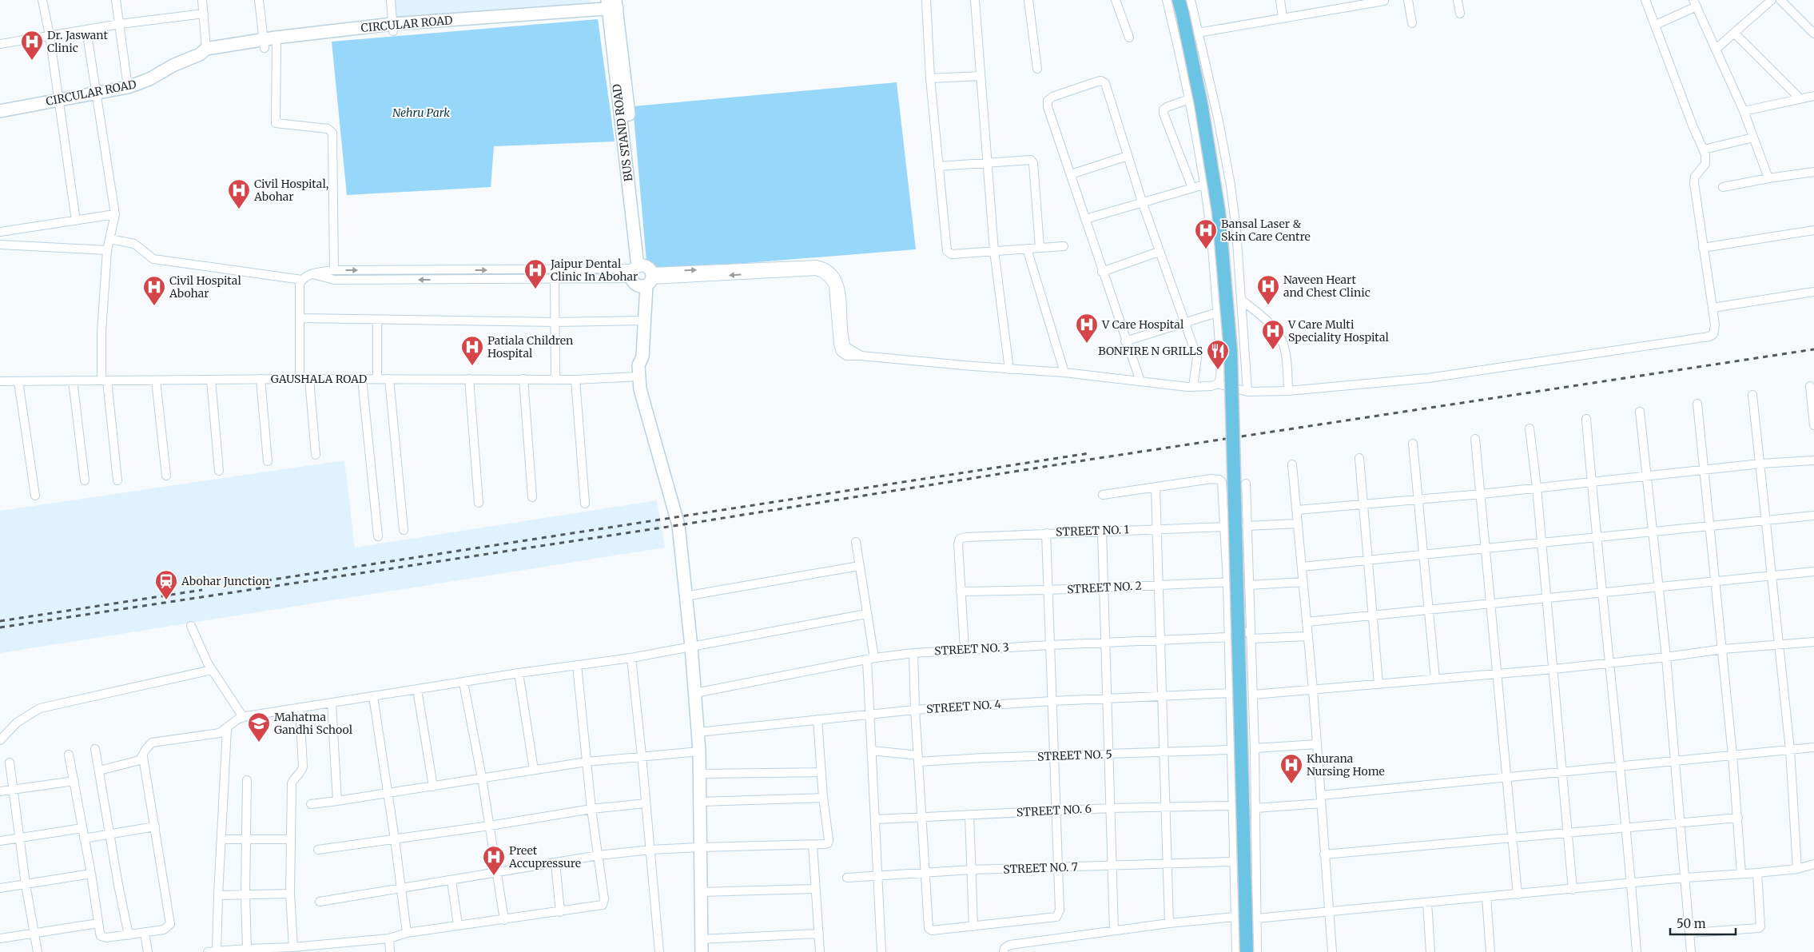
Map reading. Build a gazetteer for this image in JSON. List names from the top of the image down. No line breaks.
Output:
{"streets":{"main road":["CIRCULAR ROAD","BUS STAND ROAD"],"street":["GAUSHALA ROAD","STREET NO. 1","STREET NO. 2","STREET NO. 3","STREET NO. 4","STREET NO. 5","STREET NO. 6","STREET NO. 7"]},"crossings":[["CIRCULAR ROAD","BUS STAND ROAD"],["BUS STAND ROAD","GAUSHALA ROAD"],["BUS STAND ROAD","STREET NO. 3"],["BUS STAND ROAD","STREET NO. 4"],["STREET NO. 1","STREET NO. 2"]],"parks":["Nehru Park"],"places":{"hospital":["Dr. Jaswant Clinic","Civil Hospital, Abohar","Bansal Laser & Skin Care Centre","Jaipur Dental Clinic In Abohar","Naveen Heart and Chest Clinic","Civil Hospital Abohar","V Care Hospital","V Care Multi Speciality Hospital","Patiala Children Hospital","Khurana Nursing Home","Preet Accupressure"],"restaurant":["BONFIRE N GRILLS"],"station":["Abohar Junction"],"school or university":["Mahatma Gandhi School"]},"scale_bar":"50 m"}
